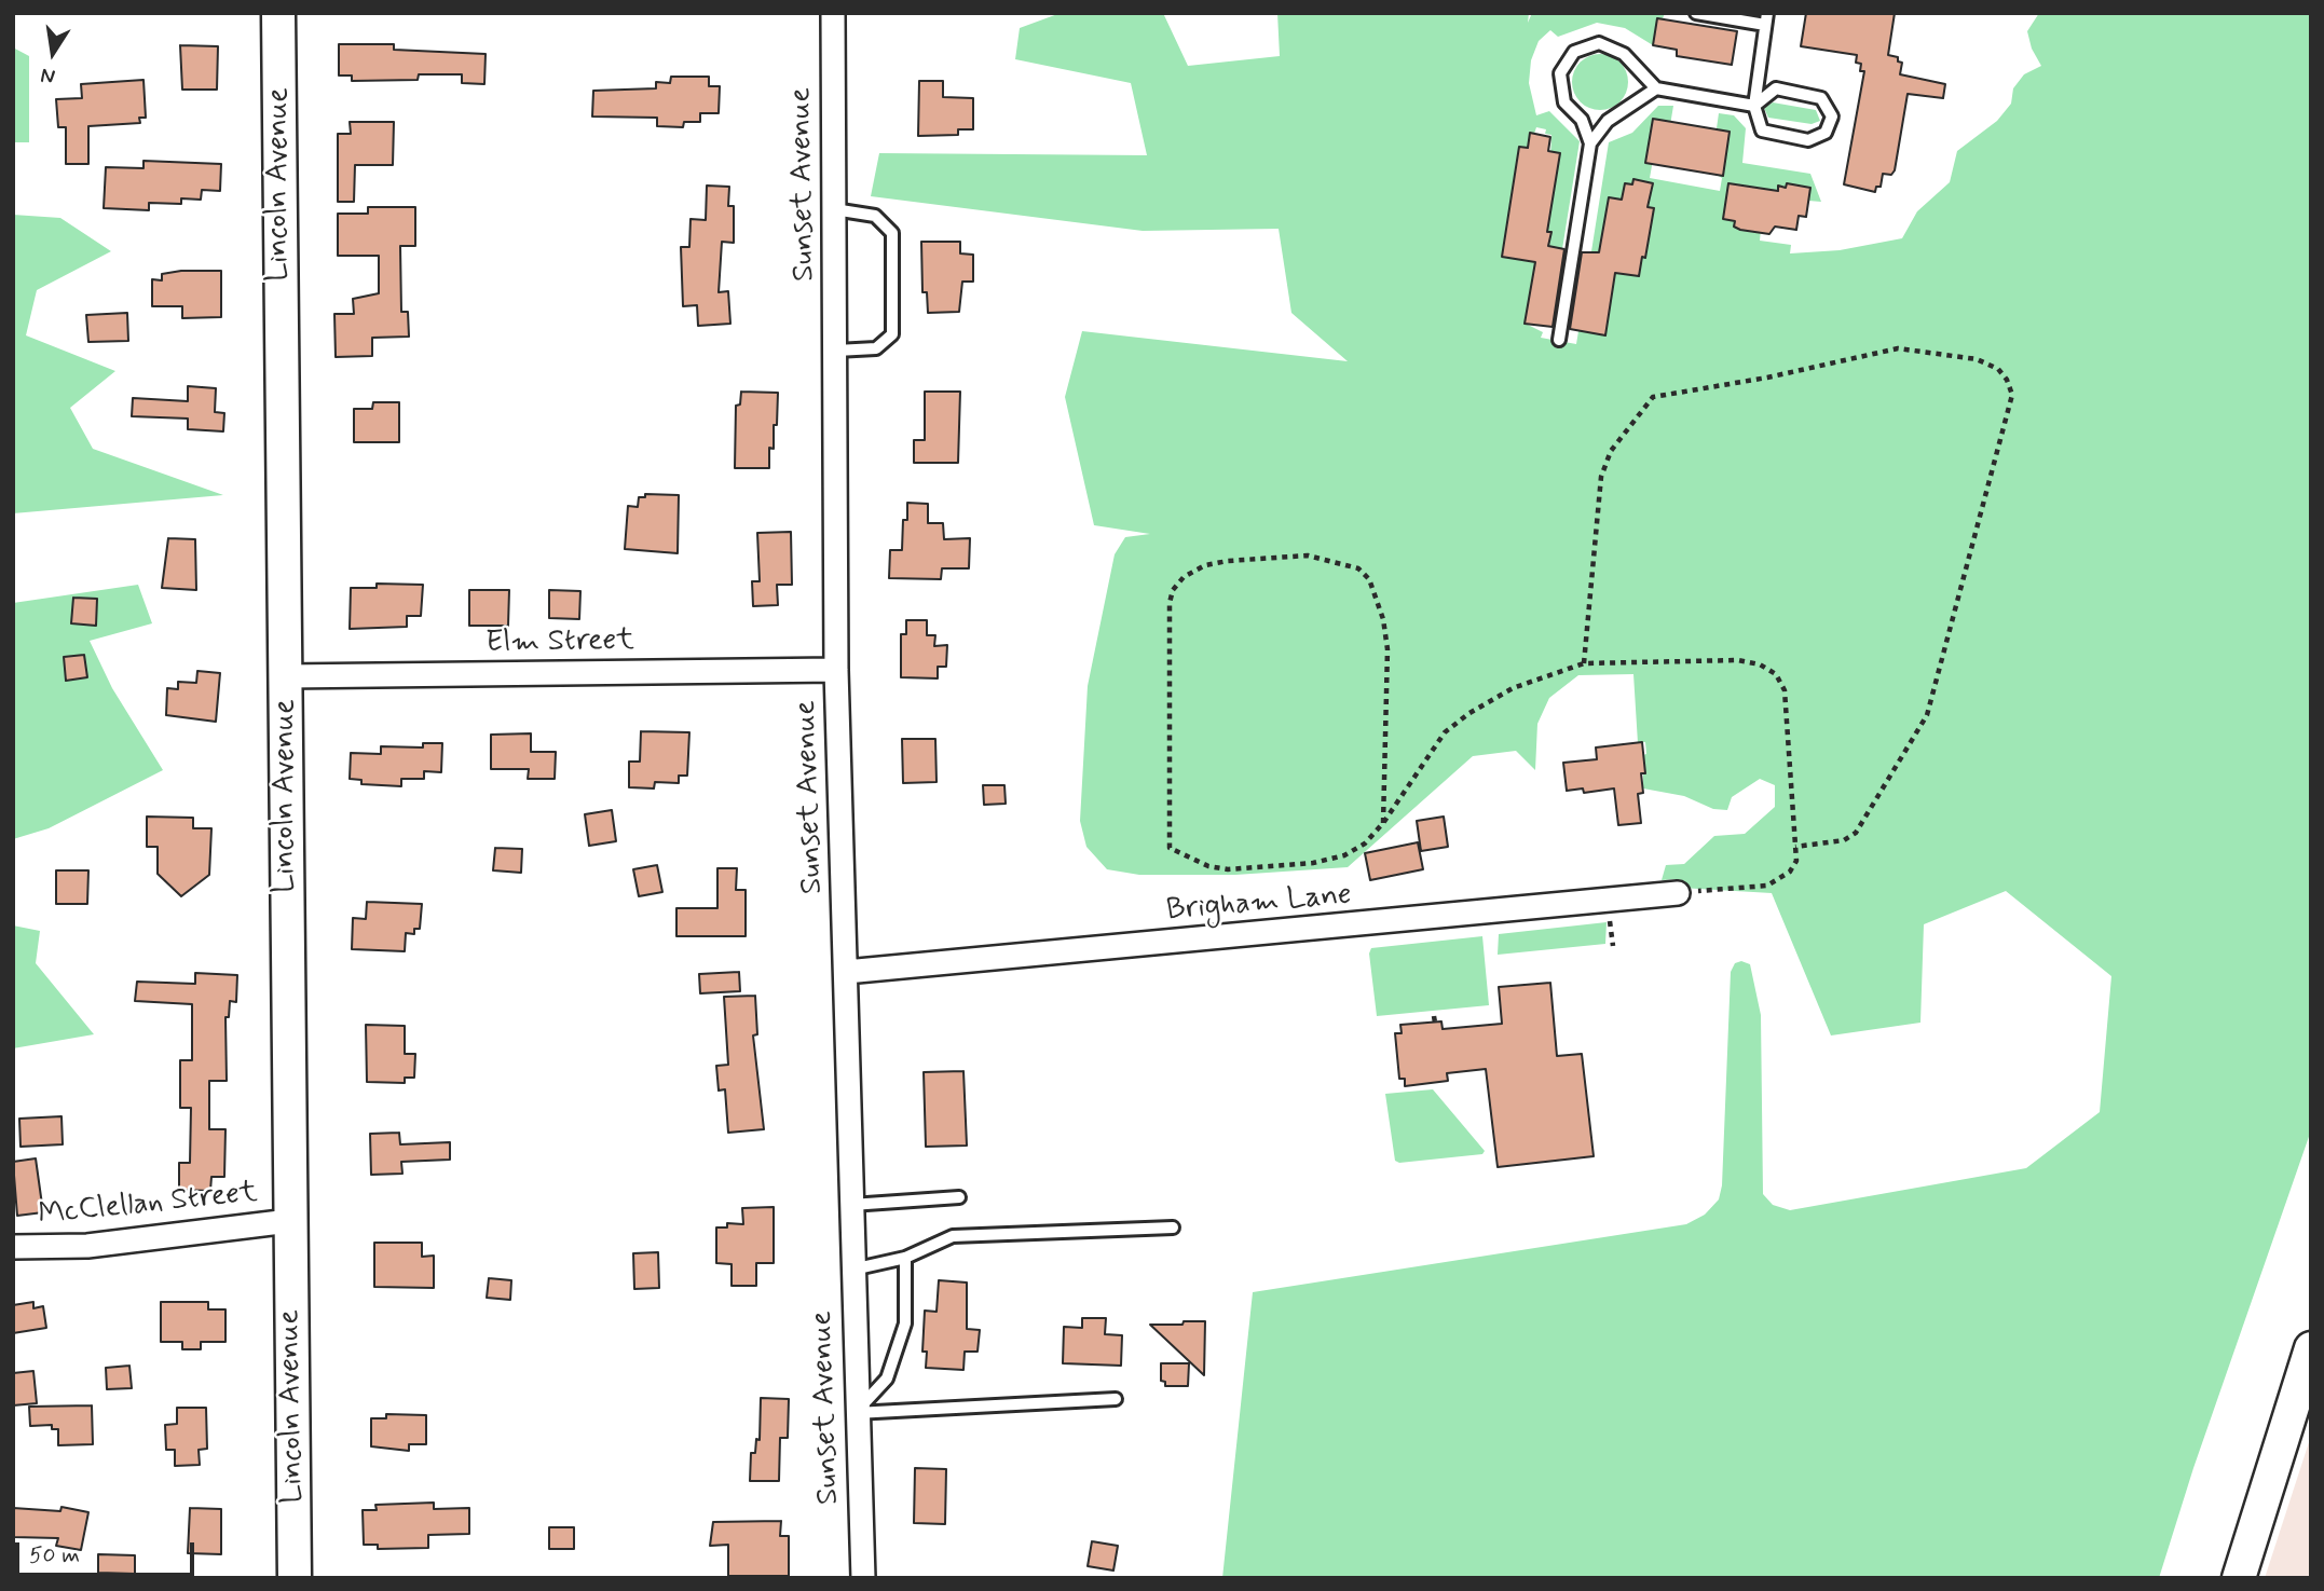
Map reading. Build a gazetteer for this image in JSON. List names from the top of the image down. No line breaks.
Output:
{"streets":{"street":["Lincoln Avenue","Sunset Avenue","Elm Street","Brigham Lane","McClellan Street"]},"crossings":[["Lincoln Avenue","Elm Street"],["Lincoln Avenue","McClellan Street"],["Sunset Avenue","Elm Street"],["Sunset Avenue","Brigham Lane"]],"scale_bar":"50 m","north":"bottom"}
